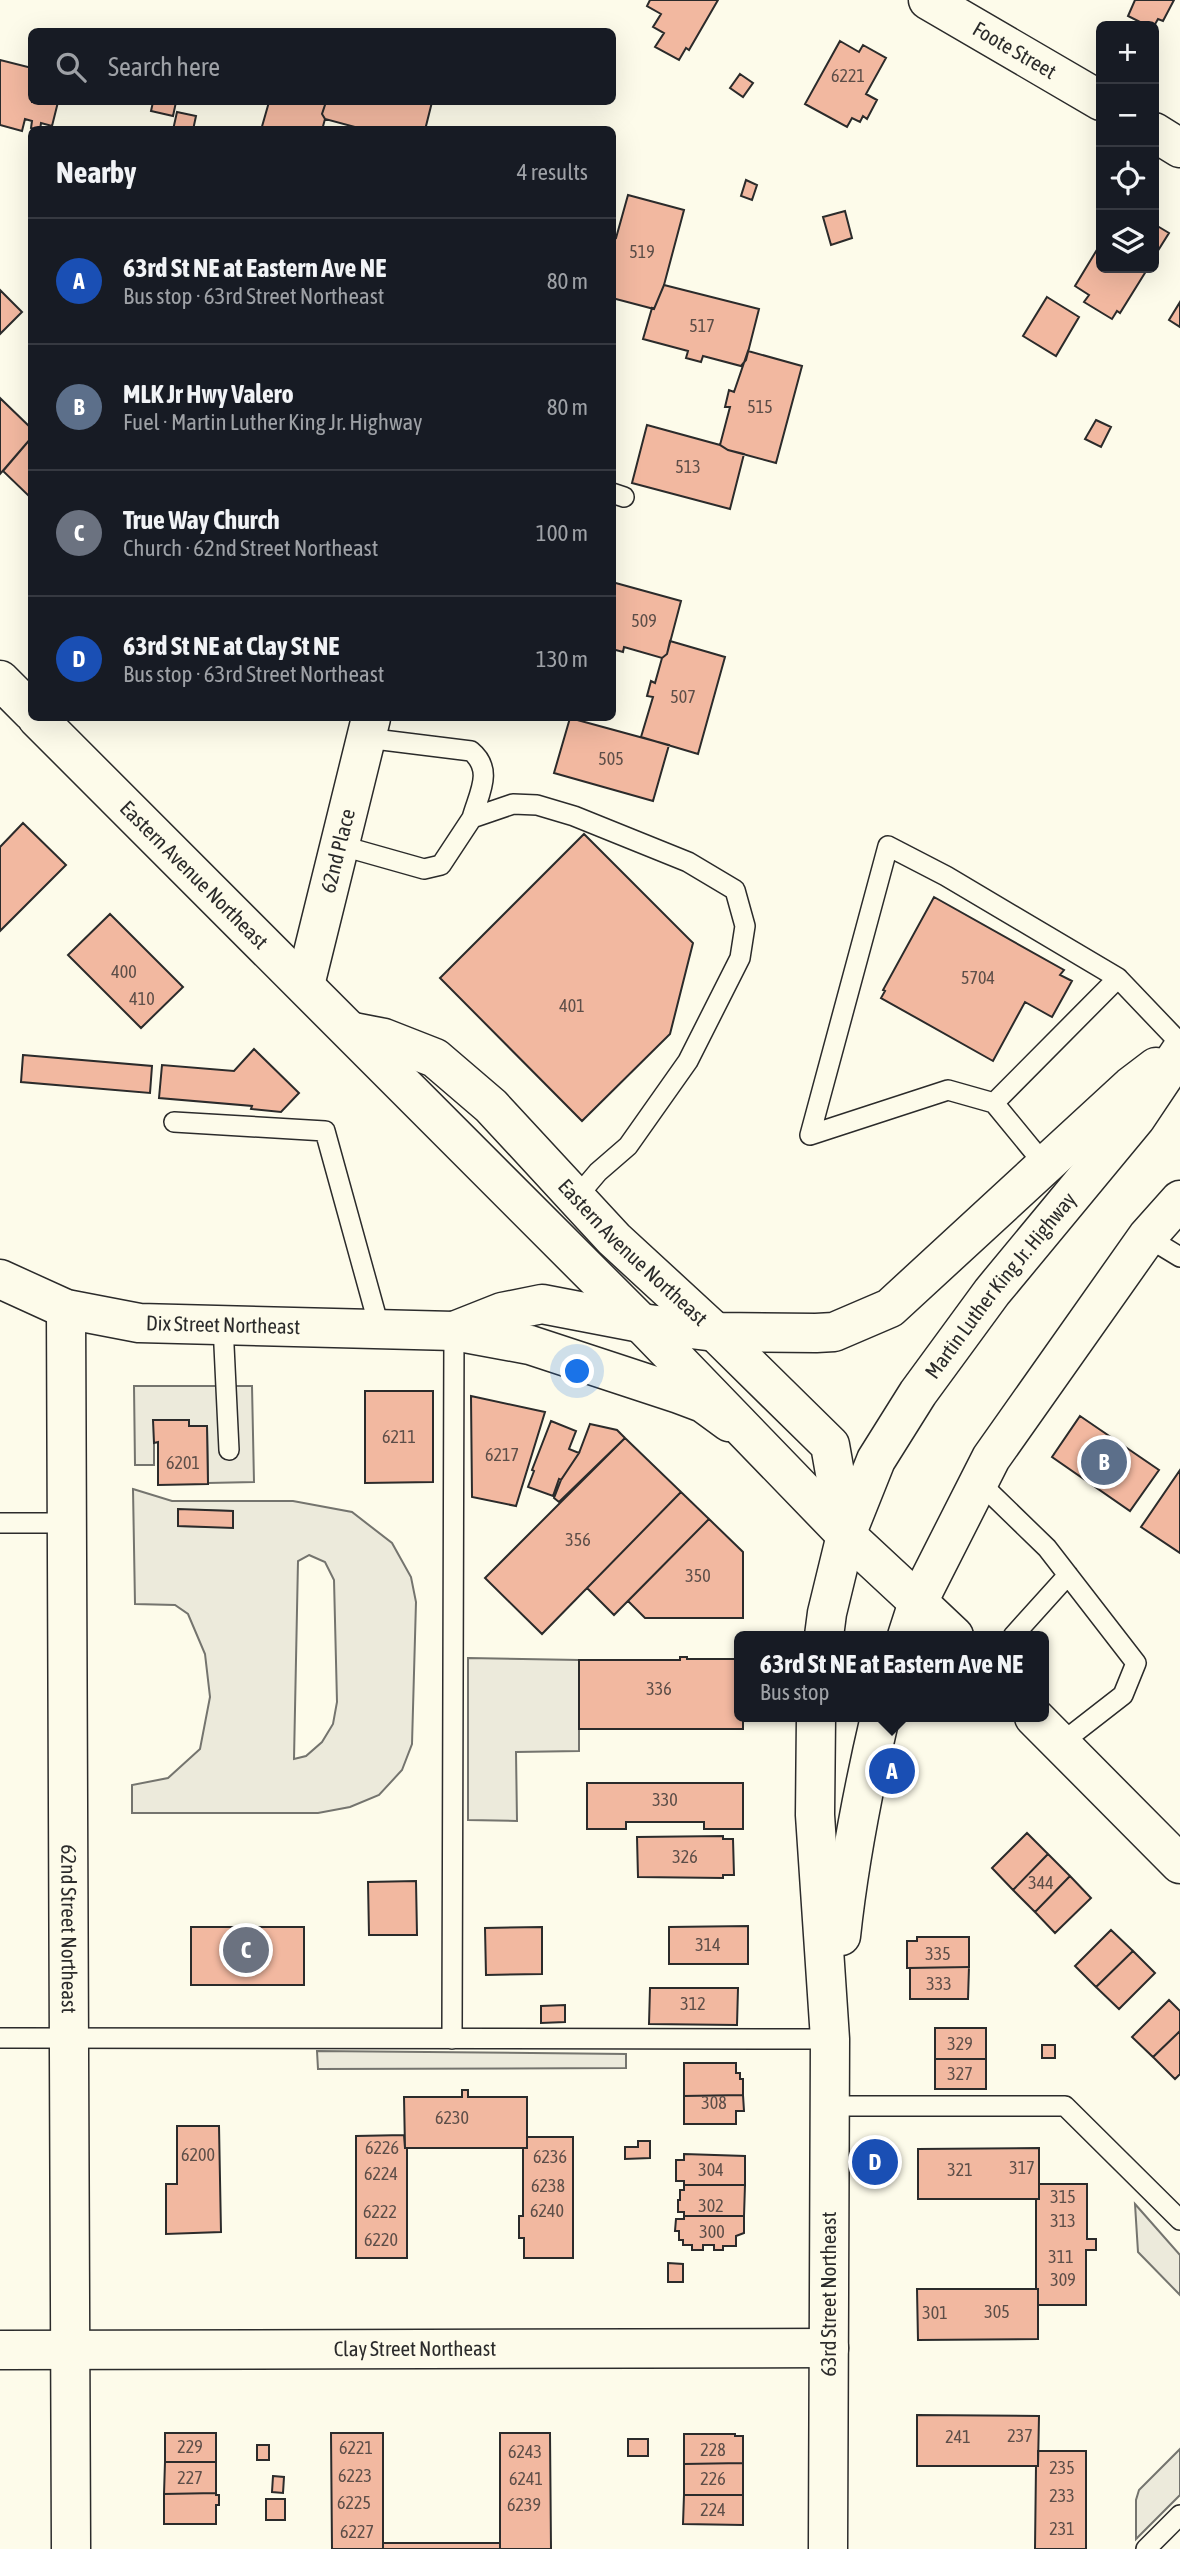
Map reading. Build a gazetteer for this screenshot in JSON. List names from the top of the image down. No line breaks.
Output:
{"streets":{"main road":["Foote Street","62nd Place","Eastern Avenue Northeast","Martin Luther King Jr. Highway","Dix Street Northeast","62nd Street Northeast","63rd Street Northeast","Clay Street Northeast"]},"crossings":[["62nd Place","Eastern Avenue Northeast"],["Eastern Avenue Northeast","Martin Luther King Jr. Highway"],["Eastern Avenue Northeast","Dix Street Northeast"],["Martin Luther King Jr. Highway","Dix Street Northeast"],["Dix Street Northeast","62nd Street Northeast"],["62nd Street Northeast","Clay Street Northeast"],["63rd Street Northeast","Clay Street Northeast"]],"house_numbers":["6221","519","517","515","513","509","507","505","400","5704","410","401","6211","6217","6201","356","350","336","330","326","344","314","335","333","312","329","327","308","6230","6226","6200","6236","317","304","321","6224","6238","315","302","6240","6222","313","300","6220","311","309","305","301","237","241","229","6221","228","6243","235","6223","227","6241","226","233","6225","6239","224","231","6227"],"page":{"map_buttons":["+","−"],"search":"Search here","heading":["Nearby","4 results"],"list":[{"mark":"A","name":"63rd St NE at Eastern Ave NE","note":"Bus stop · 63rd Street Northeast","value":"80 m"},{"mark":"B","name":"MLK Jr Hwy Valero","note":"Fuel · Martin Luther King Jr. Highway","value":"80 m"},{"mark":"C","name":"True Way Church","note":"Church · 62nd Street Northeast","value":"100 m"},{"mark":"D","name":"63rd St NE at Clay St NE","note":"Bus stop · 63rd Street Northeast","value":"130 m"}],"pins":["B","A","C","D"],"popup":["63rd St NE at Eastern Ave NE","Bus stop"]}}
